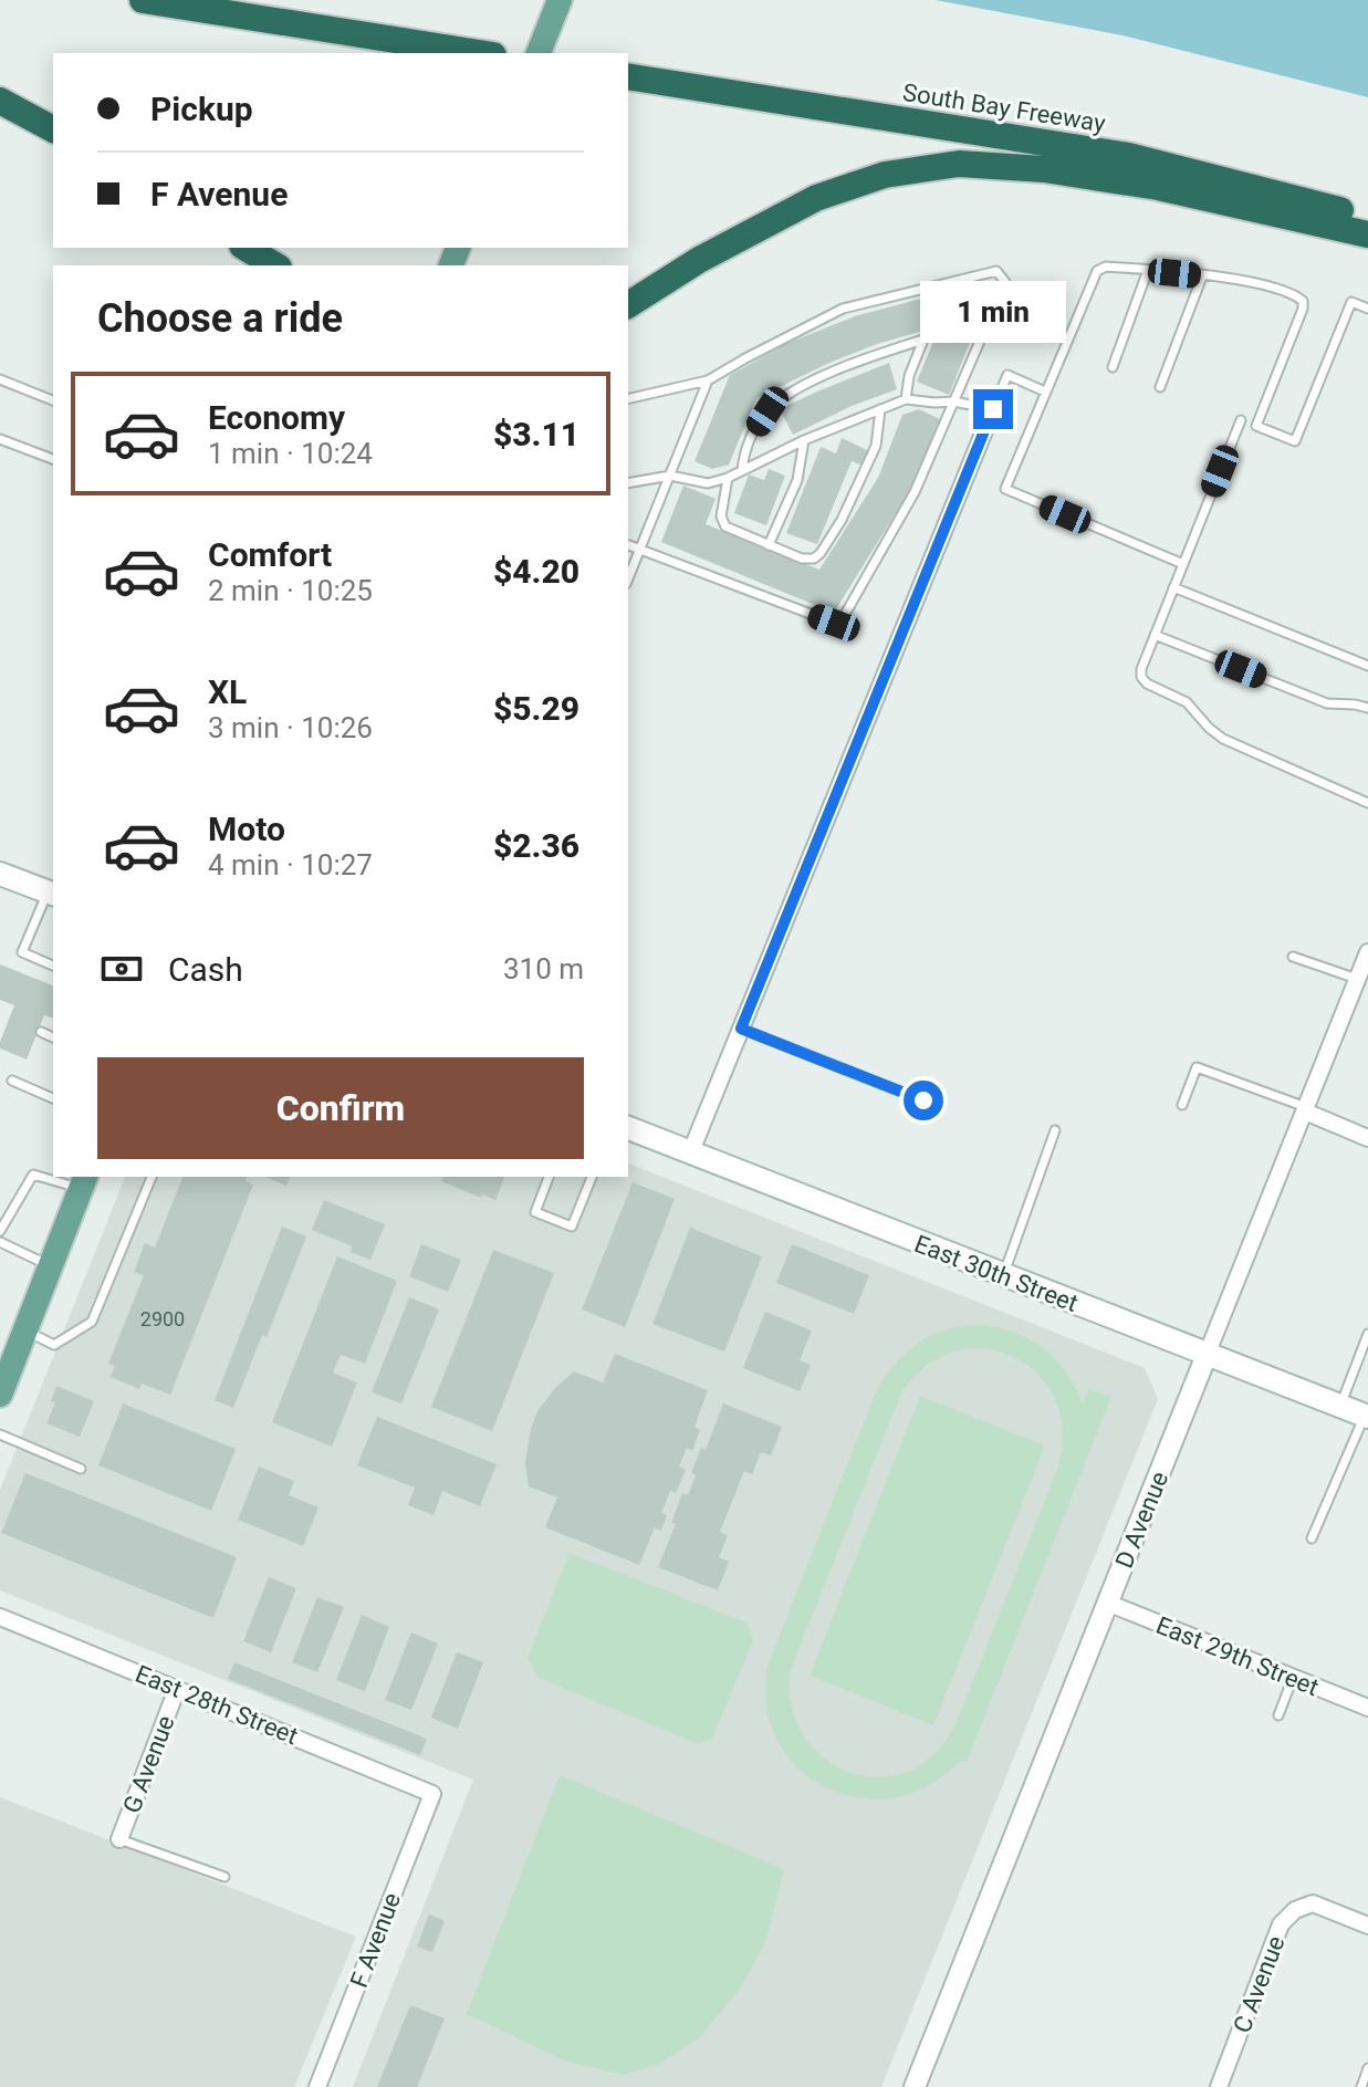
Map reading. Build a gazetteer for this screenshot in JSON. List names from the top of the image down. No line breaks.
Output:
{"streets":{"highway":["South Bay Freeway"],"main road":["East 30th Street"],"street":["D Avenue","East 29th Street","East 28th Street","G Avenue","F Avenue","C Avenue"]},"crossings":[["East 30th Street","D Avenue"],["D Avenue","East 29th Street"],["East 28th Street","G Avenue"],["East 28th Street","F Avenue"]],"house_numbers":["2900"],"page":{"banner":["Pickup","F Avenue"],"heading":"Choose a ride","bubble":"1 min","list":[{"name":"Economy","note":"1 min · 10:24","value":"$3.11"},{"name":"Comfort","note":"2 min · 10:25","value":"$4.20"},{"name":"XL","note":"3 min · 10:26","value":"$5.29"},{"name":"Moto","note":"4 min · 10:27","value":"$2.36"}],"pay":["Cash","310 m"],"buttons":"Confirm"}}
